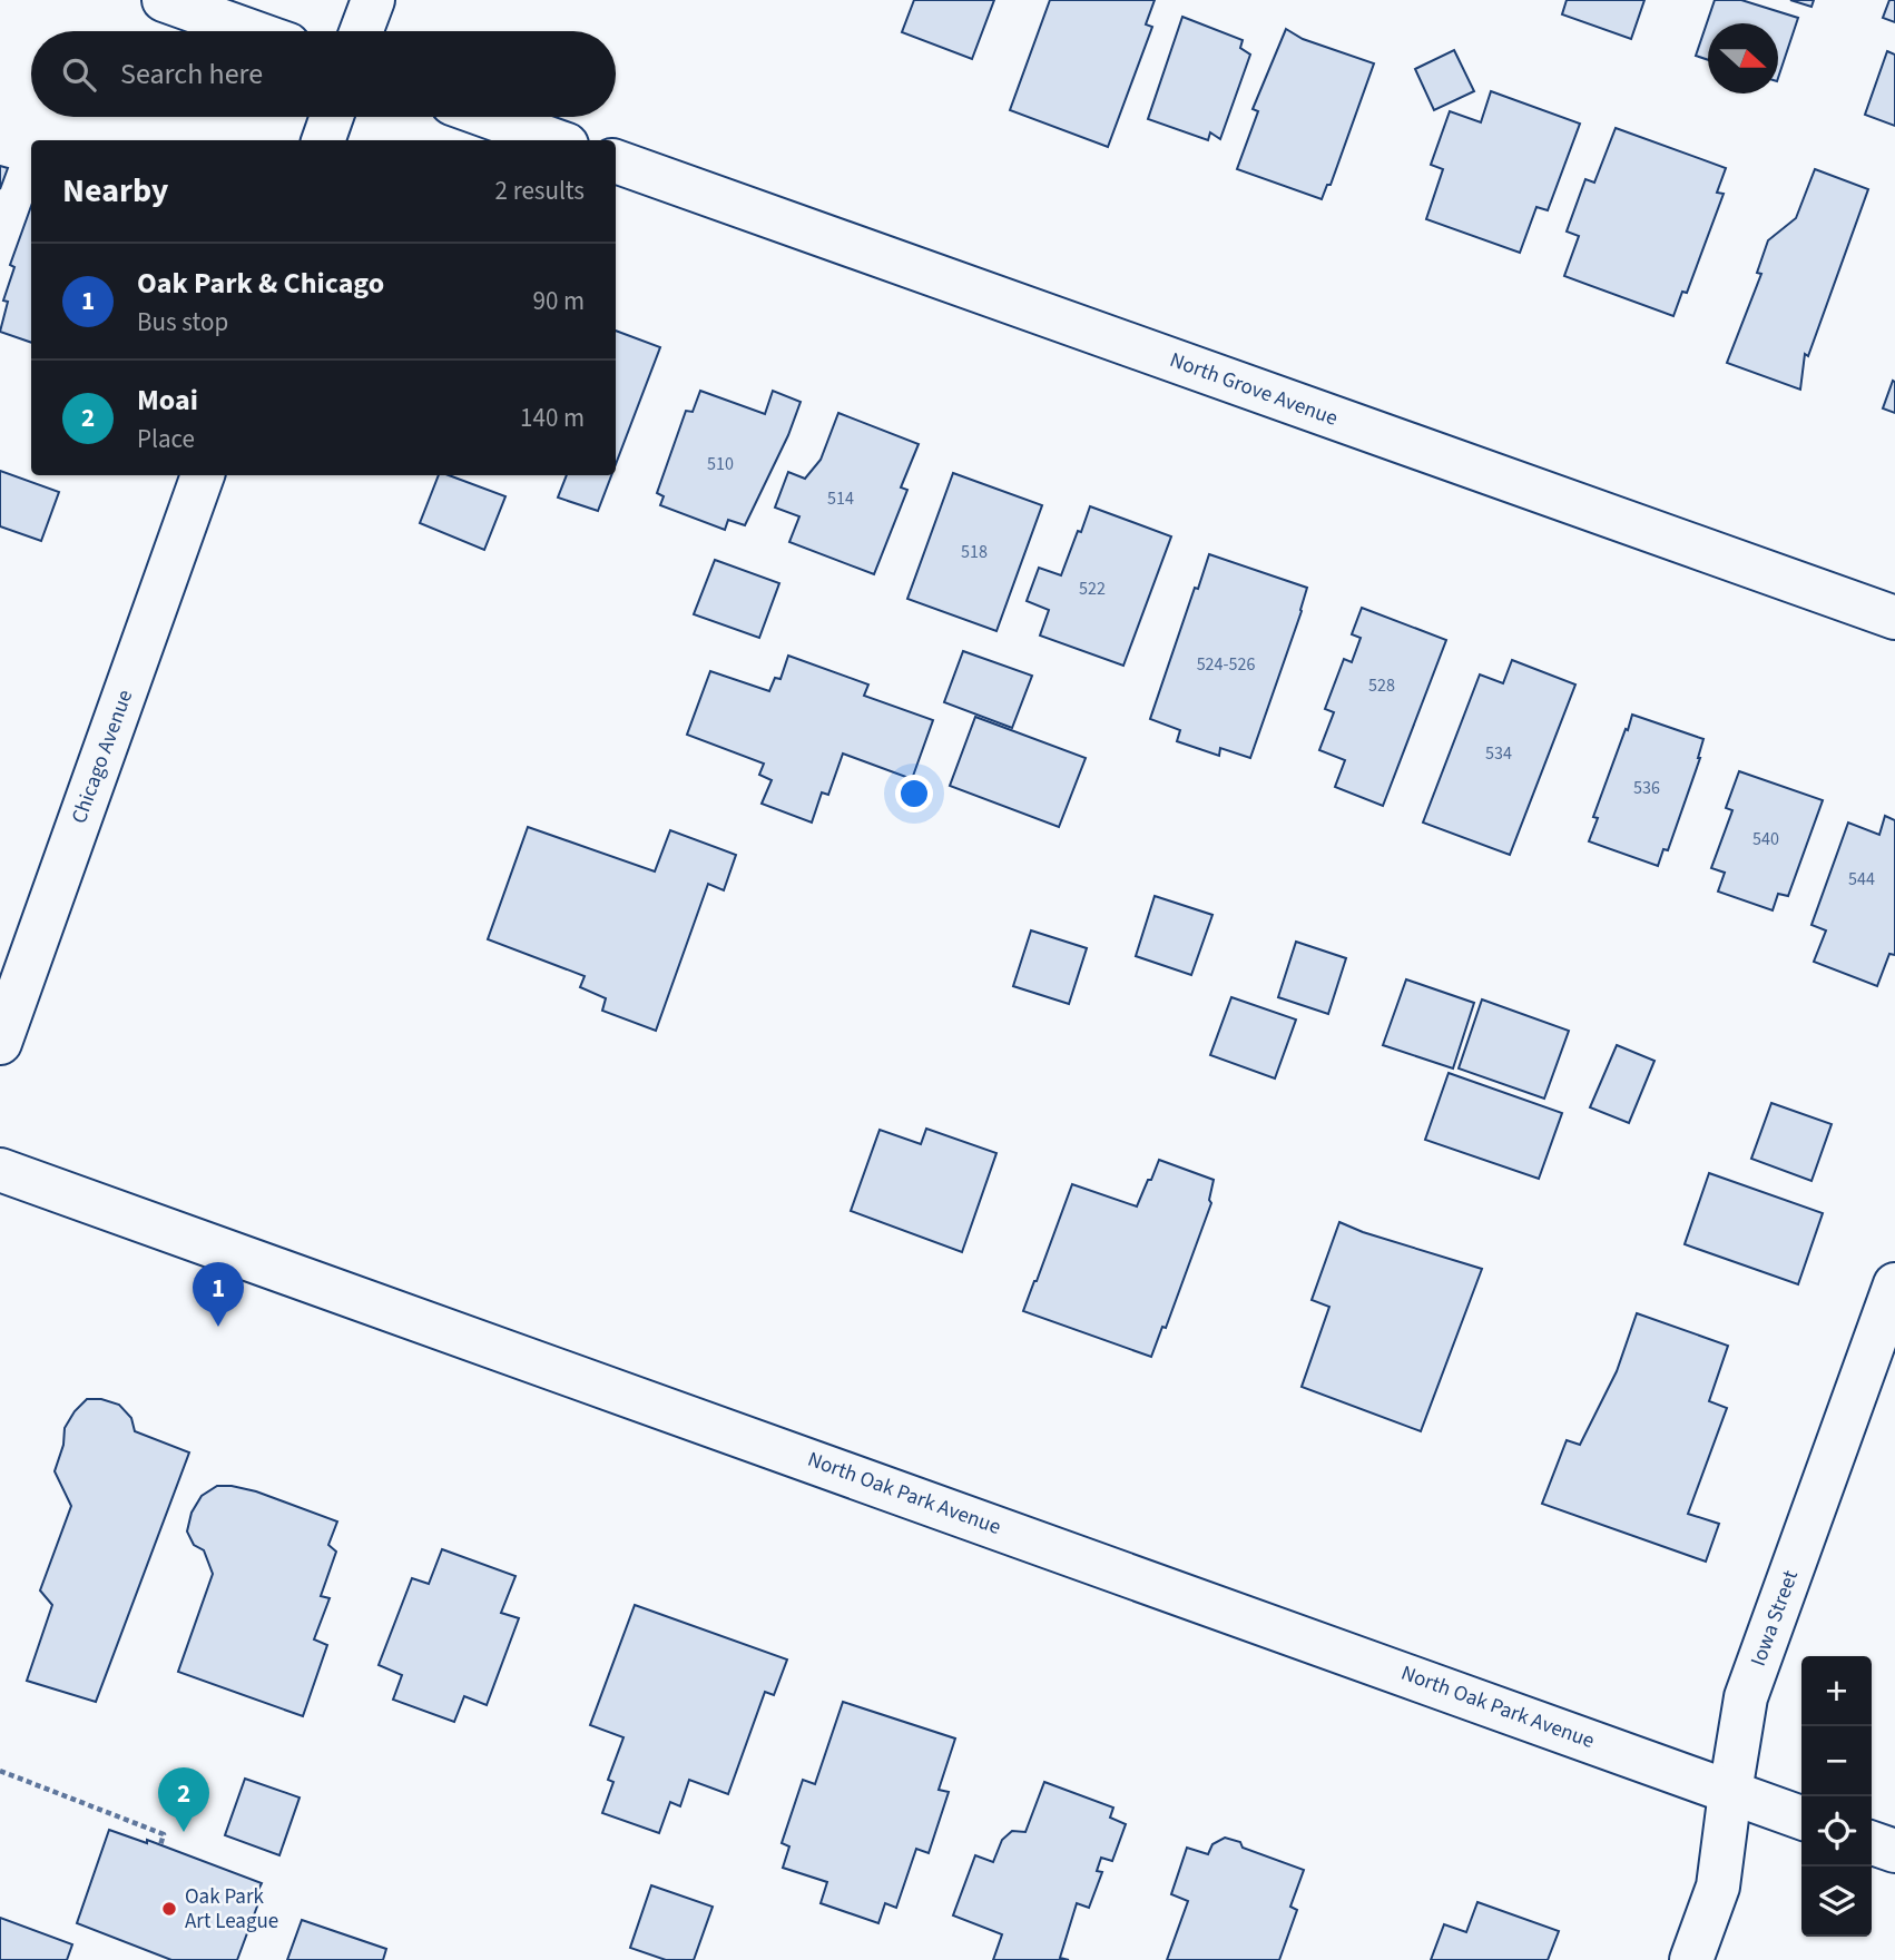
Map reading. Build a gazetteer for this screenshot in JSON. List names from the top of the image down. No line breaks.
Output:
{"streets":{"street":["North Grove Avenue","Chicago Avenue","North Oak Park Avenue","Iowa Street"]},"crossings":[["North Oak Park Avenue","Iowa Street"]],"places":["Oak Park Art League"],"house_numbers":["510","514","518","522","524-526","528","534","536","540","544"],"north":"right","page":{"search":"Search here","heading":["Nearby","2 results"],"list":[{"mark":"1","name":"Oak Park & Chicago","note":"Bus stop","value":"90 m"},{"mark":"2","name":"Moai","note":"Place","value":"140 m"}],"pins":["1","2"],"map_buttons":["+","−"]}}
